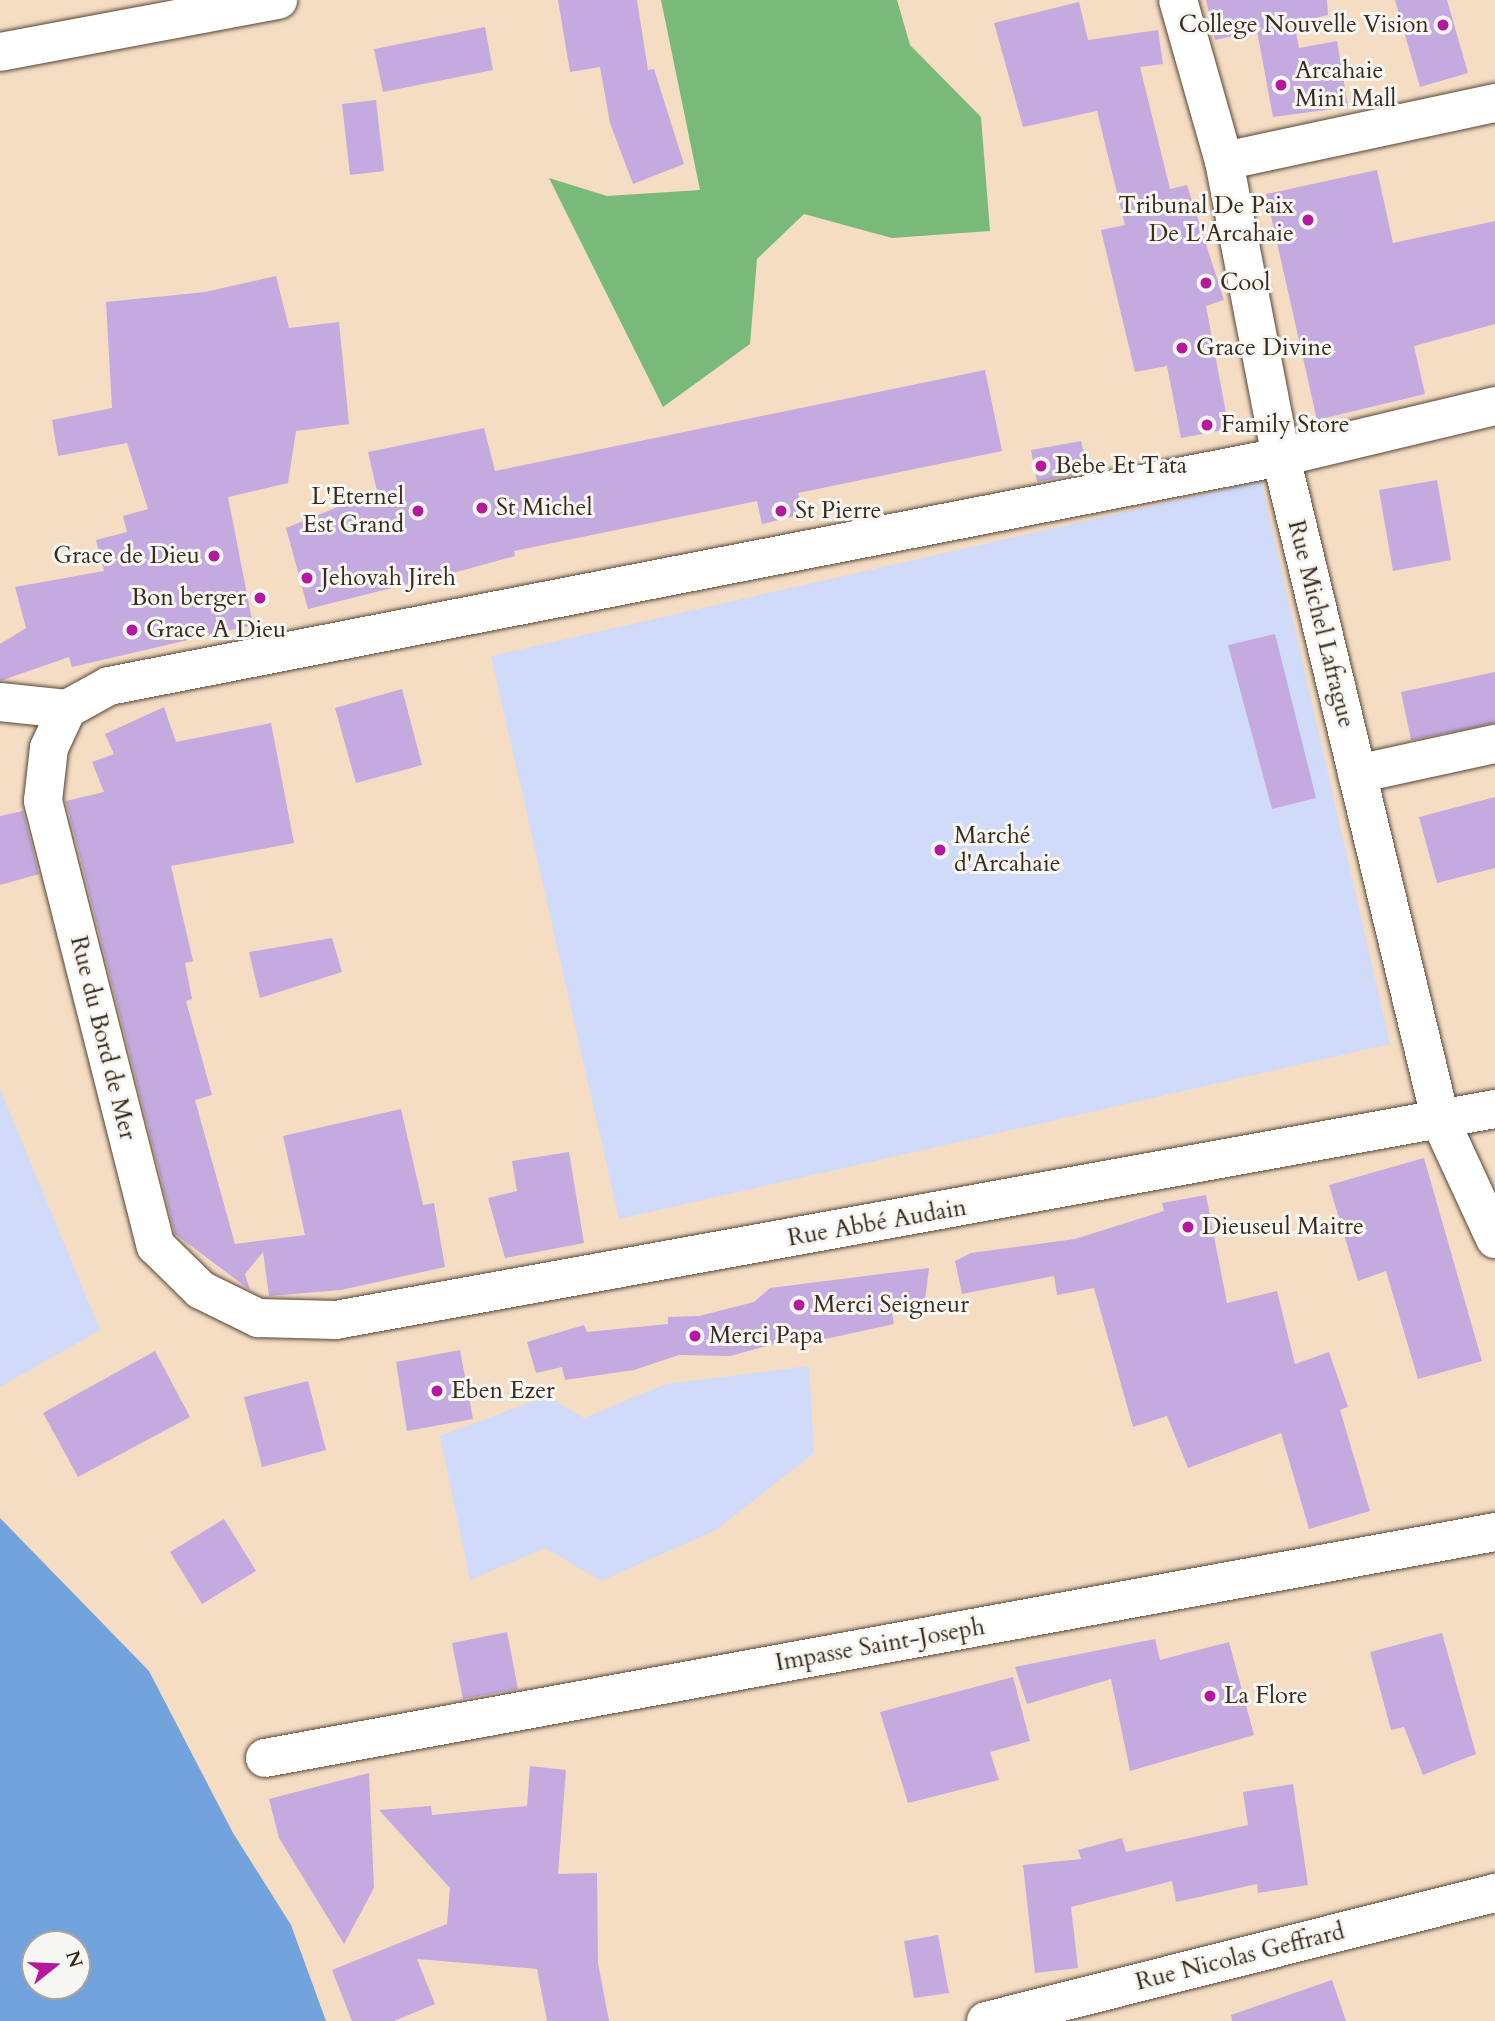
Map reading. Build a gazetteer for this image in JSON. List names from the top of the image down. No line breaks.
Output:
{"streets":{"street":["Rue Michel Lafrague","Rue du Bord de Mer","Rue Abbé Audain","Impasse Saint-Joseph","Rue Nicolas Geffrard"]},"crossings":[["Rue Michel Lafrague","Rue Abbé Audain"],["Rue du Bord de Mer","Rue Abbé Audain"]],"places":["College Nouvelle Vision","Arcahaie Mini Mall","Tribunal De Paix De L'Arcahaie","Cool","Grace Divine","Family Store","Bebe Et Tata","St Michel","L'Eternel Est Grand","St Pierre","Grace de Dieu","Jehovah Jireh","Bon berger","Grace A Dieu","Marché d'Arcahaie","Dieuseul Maitre","Merci Seigneur","Merci Papa","Eben Ezer","La Flore"],"north":"right"}
